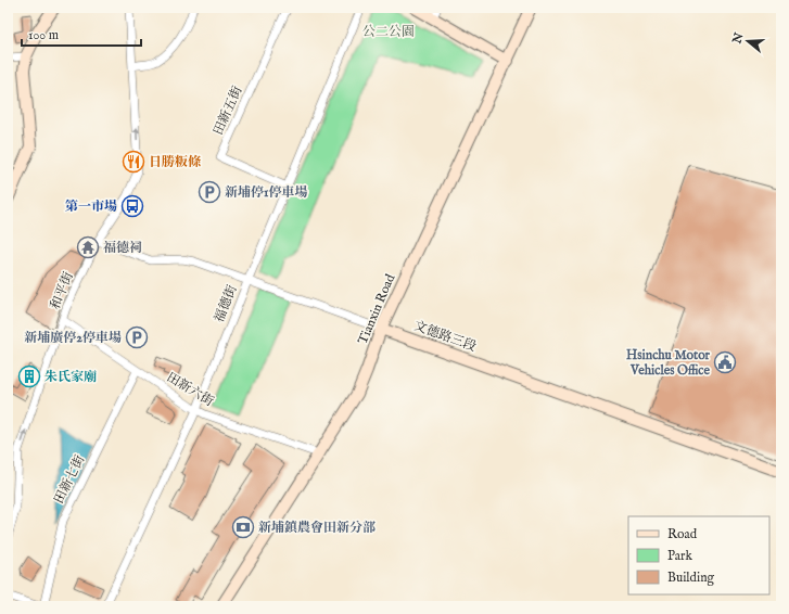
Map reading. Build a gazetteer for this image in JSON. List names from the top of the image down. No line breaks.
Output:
{"streets":{"main road":["Tianxin Road","文德路三段"],"street":["田新五街","和平街","福德街","田新六街","田新七街"]},"crossings":[["田新五街","福德街"],["和平街","文德路三段"],["和平街","田新六街"],["福德街","文德路三段"],["福德街","田新六街"],["Tianxin Road","文德路三段"],["Tianxin Road","田新六街"],["田新六街","田新七街"]],"one_way":["和平街"],"parks":["公二公園"],"places":{"restaurant":["日勝粄條"],"parking":["新埔停1停車場","新埔廣停2停車場"],"bus stop":["第一市場"],"temple":["福德祠"],"public building":["Hsinchu Motor Vehicles Office"],"building":["朱氏家廟"],"bank":["新埔鎮農會田新分部"]},"legend":["Road","Park","Building"],"scale_bar":"100 m","north":"left"}
